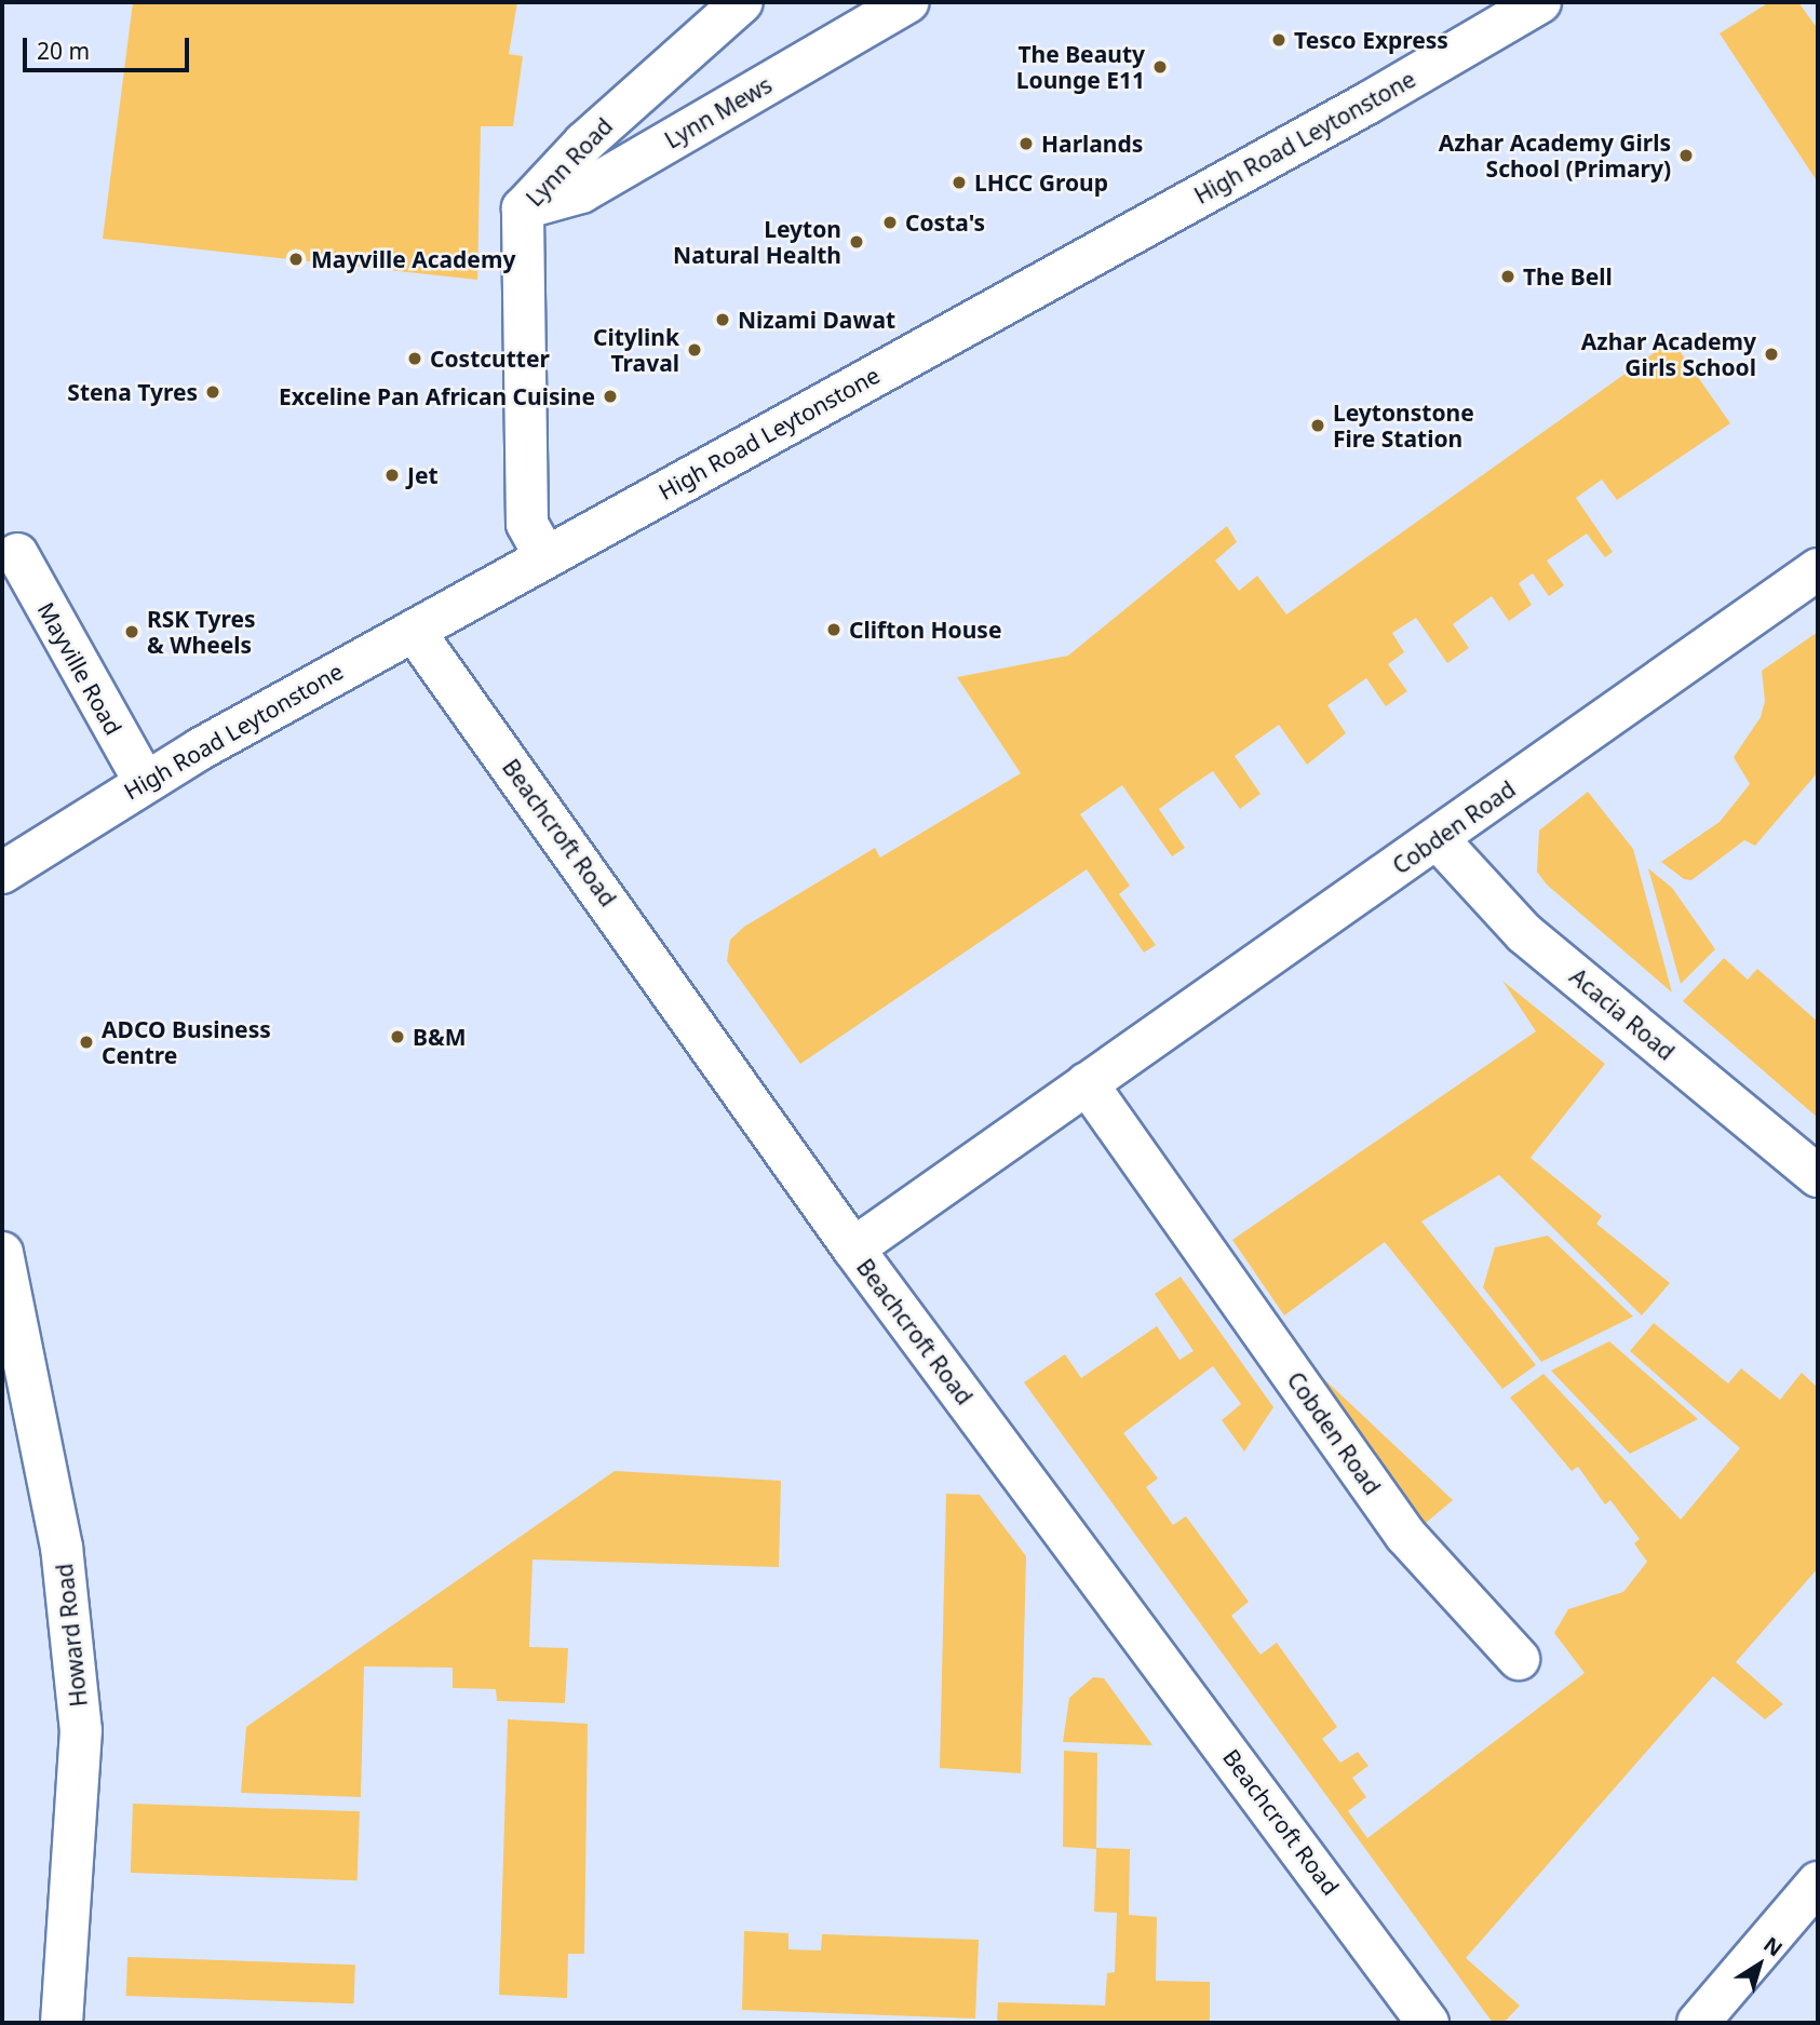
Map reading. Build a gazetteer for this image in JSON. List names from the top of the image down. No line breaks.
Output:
{"streets":{"street":["Lynn Mews","High Road Leytonstone","Lynn Road","Mayville Road","Cobden Road","Beachcroft Road","Acacia Road","Howard Road"]},"crossings":[["Lynn Mews","Lynn Road"],["High Road Leytonstone","Lynn Road"],["High Road Leytonstone","Mayville Road"],["High Road Leytonstone","Beachcroft Road"],["Cobden Road","Beachcroft Road"],["Cobden Road","Acacia Road"]],"places":["Tesco Express","The Beauty Lounge E11","Harlands","Azhar Academy Girls School (Primary)","LHCC Group","Costa's","Leyton Natural Health","Mayville Academy","The Bell","Nizami Dawat","Citylink Traval","Azhar Academy Girls School","Costcutter","Stena Tyres","Exceline Pan African Cuisine","Leytonstone Fire Station","Jet","Clifton House","RSK Tyres & Wheels","B&M","ADCO Business Centre"],"scale_bar":"20 m","north":"top right"}
